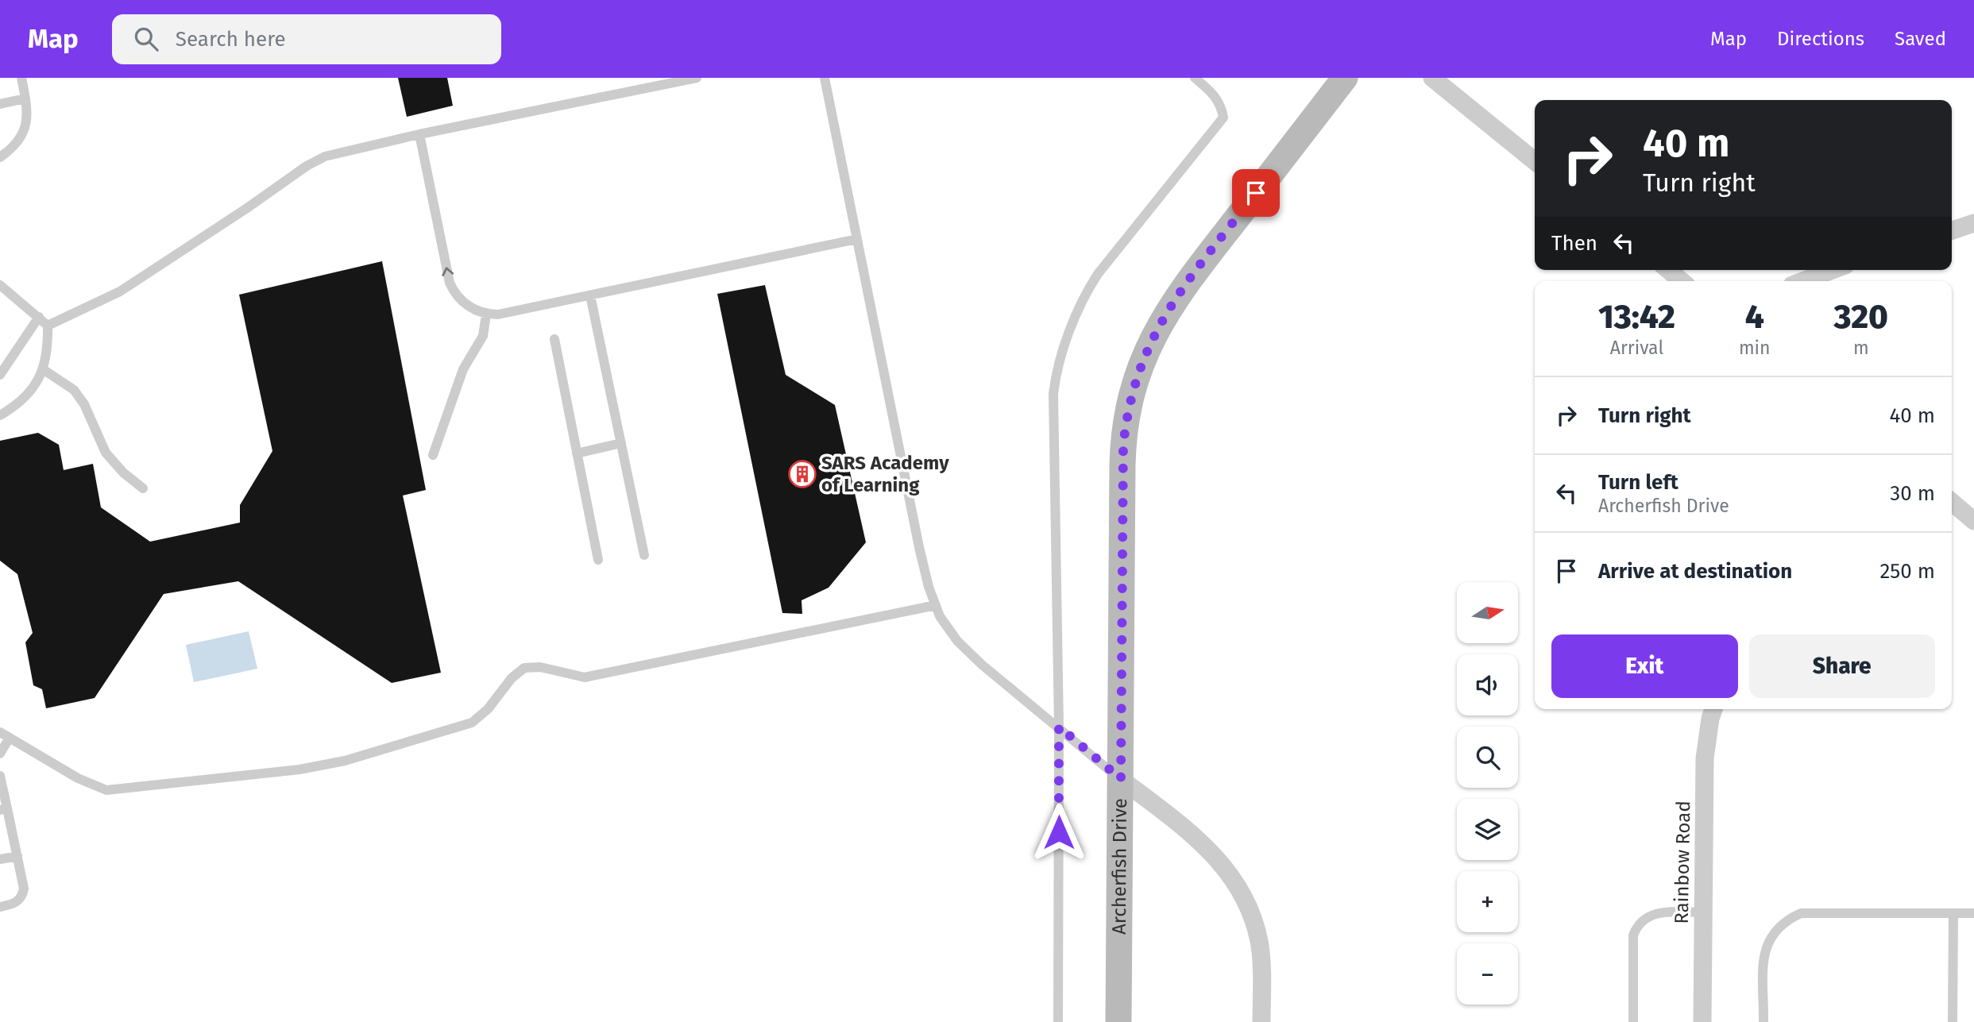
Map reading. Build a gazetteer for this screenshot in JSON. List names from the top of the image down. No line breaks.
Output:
{"streets":{"street":["Rainbow Road","Archerfish Drive"]},"places":{"building":["SARS Academy of Learning"]},"north":"right","page":{"header":"Map","search":"Search here","nav":["Map","Directions","Saved"],"turn":["40 m","Turn right"],"then":"Then","eta":["13:42","Arrival","4","min","320","m"],"list":[{"name":"Turn right","value":"40 m"},{"name":"Turn left","note":"Archerfish Drive","value":"30 m"},{"name":"Arrive at destination","value":"250 m"}],"map_buttons":["+","−"],"buttons":["Exit","Share"]}}
